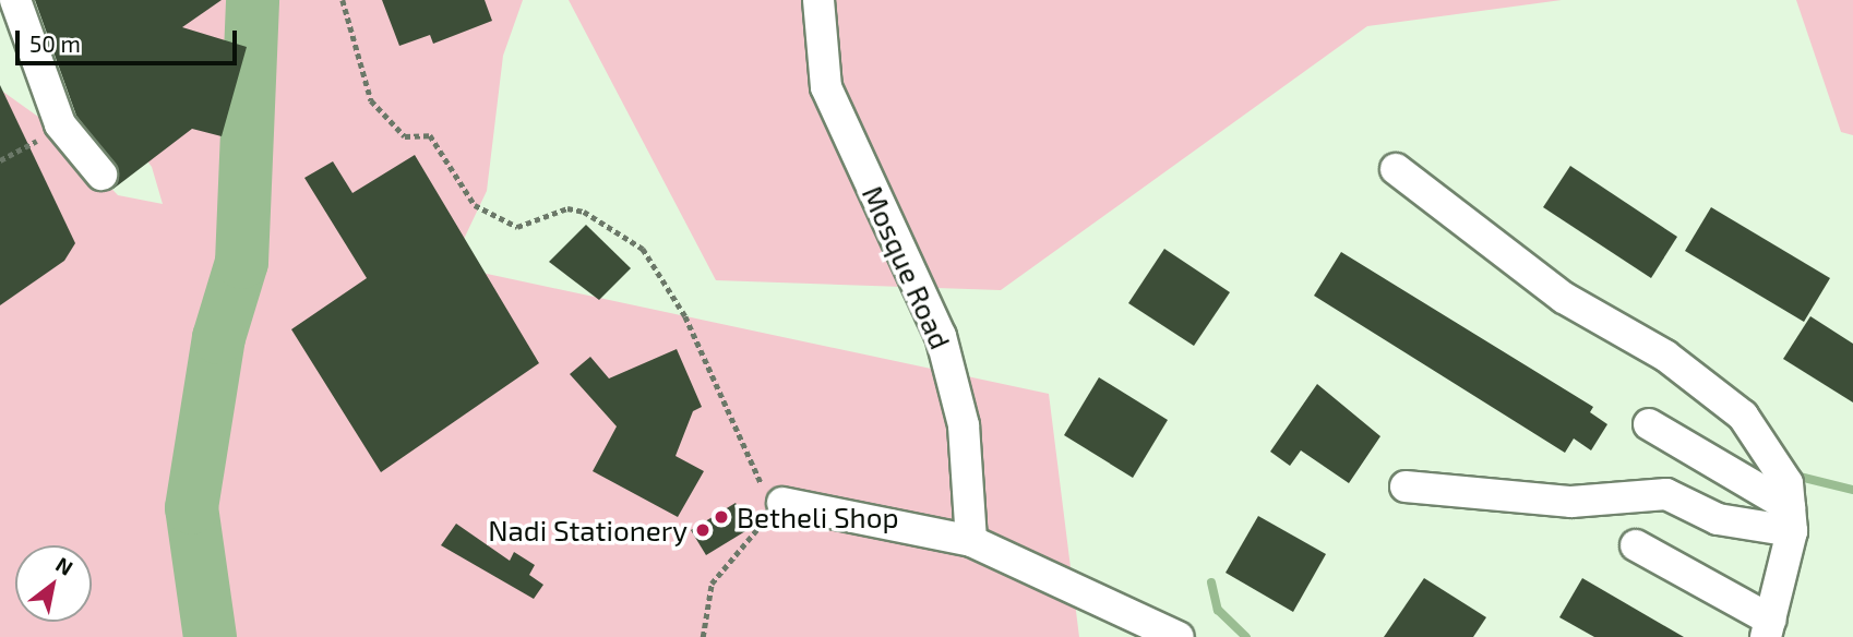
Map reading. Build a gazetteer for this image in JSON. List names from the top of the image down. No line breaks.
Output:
{"streets":{"street":["Mosque Road"]},"places":["Betheli Shop","Nadi Stationery"],"scale_bar":"50 m","north":"top right"}
